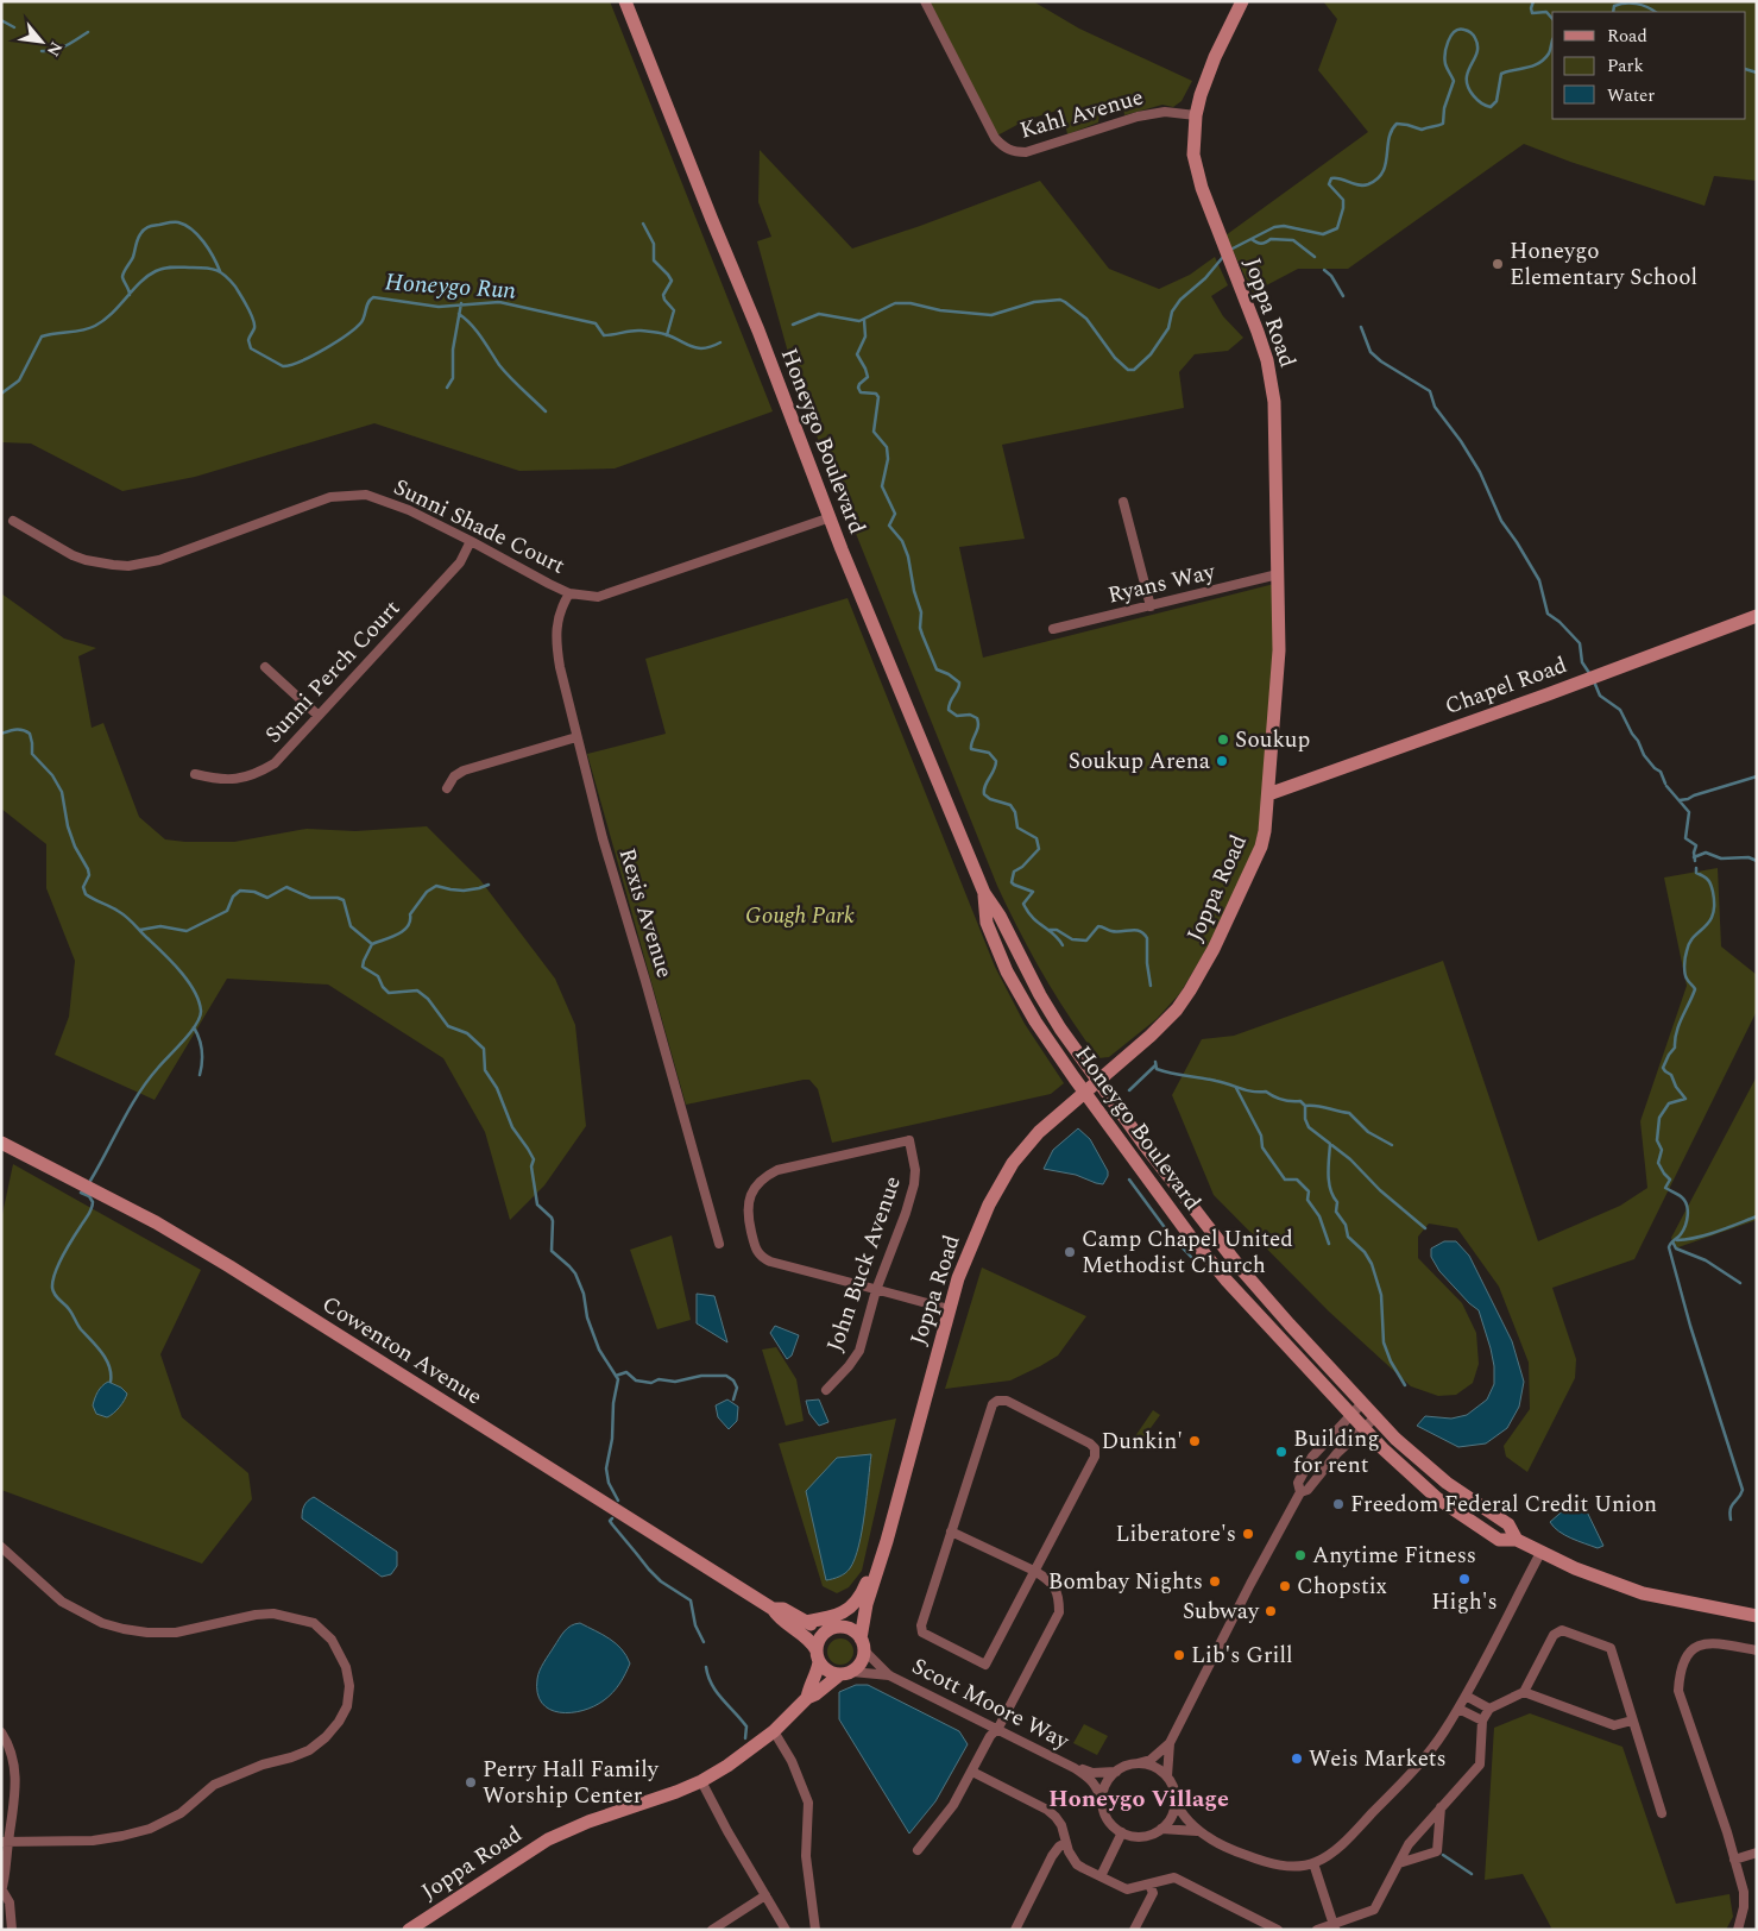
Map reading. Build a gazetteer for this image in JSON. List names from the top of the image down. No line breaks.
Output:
{"streets":{"street":["Kahl Avenue","Joppa Road","Honeygo Boulevard","Sunni Shade Court","Ryans Way","Sunni Perch Court","Chapel Road","Rexis Avenue","John Buck Avenue","Cowenton Avenue","Scott Moore Way"]},"crossings":[["Kahl Avenue","Joppa Road"],["Joppa Road","Honeygo Boulevard"],["Joppa Road","Ryans Way"],["Joppa Road","Chapel Road"],["Joppa Road","Cowenton Avenue"],["Joppa Road","Scott Moore Way"],["Honeygo Boulevard","Sunni Shade Court"],["Sunni Shade Court","Sunni Perch Court"],["Sunni Shade Court","Rexis Avenue"],["Cowenton Avenue","Scott Moore Way"]],"districts":["Honeygo Village"],"water":["Honeygo Run"],"parks":["Gough Park"],"places":["Honeygo Elementary School","Soukup","Soukup Arena","Camp Chapel United Methodist Church","Dunkin'","Building for rent","Freedom Federal Credit Union","Liberatore's","Anytime Fitness","High's","Bombay Nights","Chopstix","Subway","Lib's Grill","Weis Markets","Perry Hall Family Worship Center"],"legend":["Road","Park","Water"],"north":"bottom right"}
